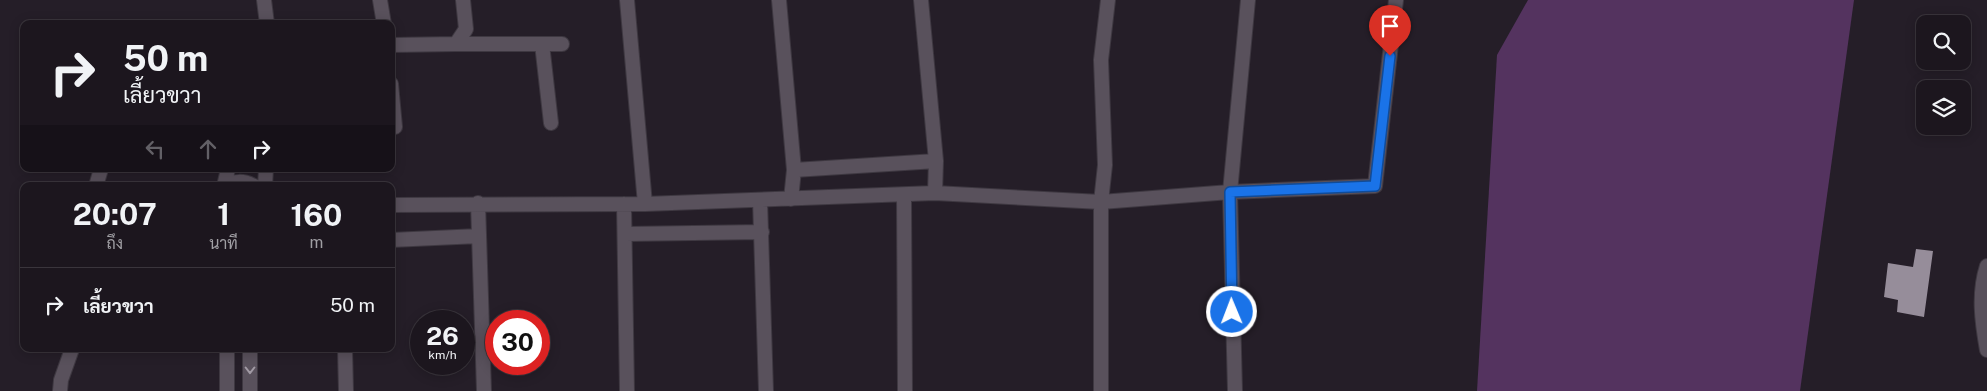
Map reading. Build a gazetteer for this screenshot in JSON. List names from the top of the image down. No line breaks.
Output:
{"page":{"turn":["50 m","เลี้ยวขวา"],"eta":["20:07","ถึง","1","นาที","160","m"],"list":[{"name":"เลี้ยวขวา","value":"50 m"}],"speed":"26 km/h","limit":"30"}}
